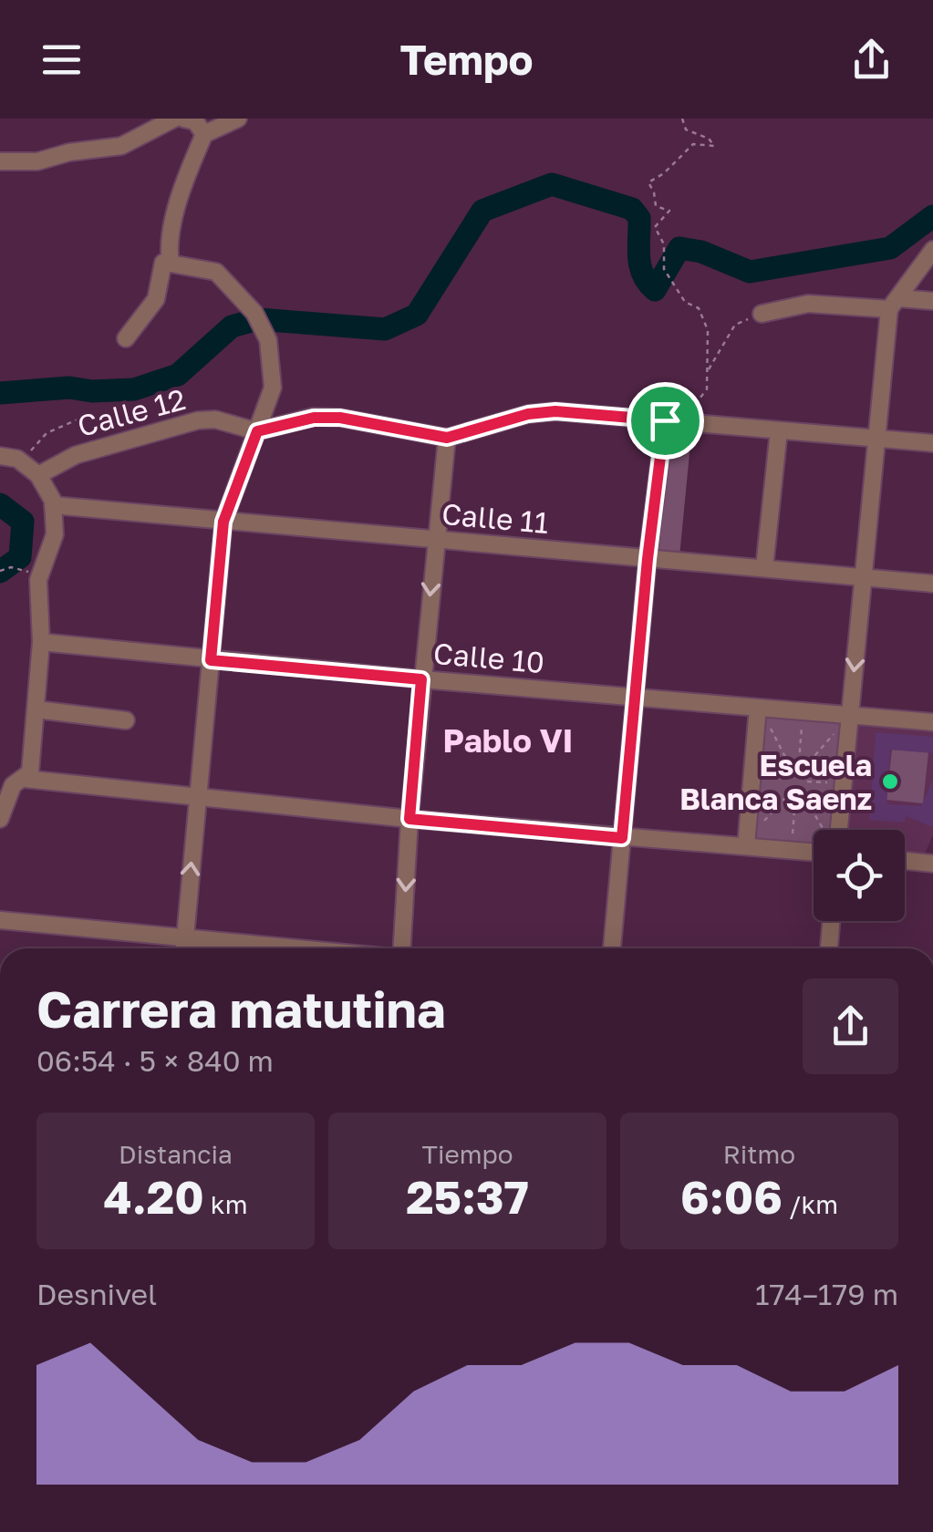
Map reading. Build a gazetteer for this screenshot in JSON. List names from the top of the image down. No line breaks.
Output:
{"streets":{"street":["Calle 12","Calle 11","Calle 10"]},"districts":["Pablo VI"],"places":["Escuela Blanca Saenz"],"page":{"header":"Tempo","heading":["Carrera matutina","06:54 · 5 × 840 m"],"stats":[["Distancia","4.20 km"],["Tiempo","25:37"],["Ritmo","6:06 /km"]],"chart":["Desnivel","174–179 m"]}}
